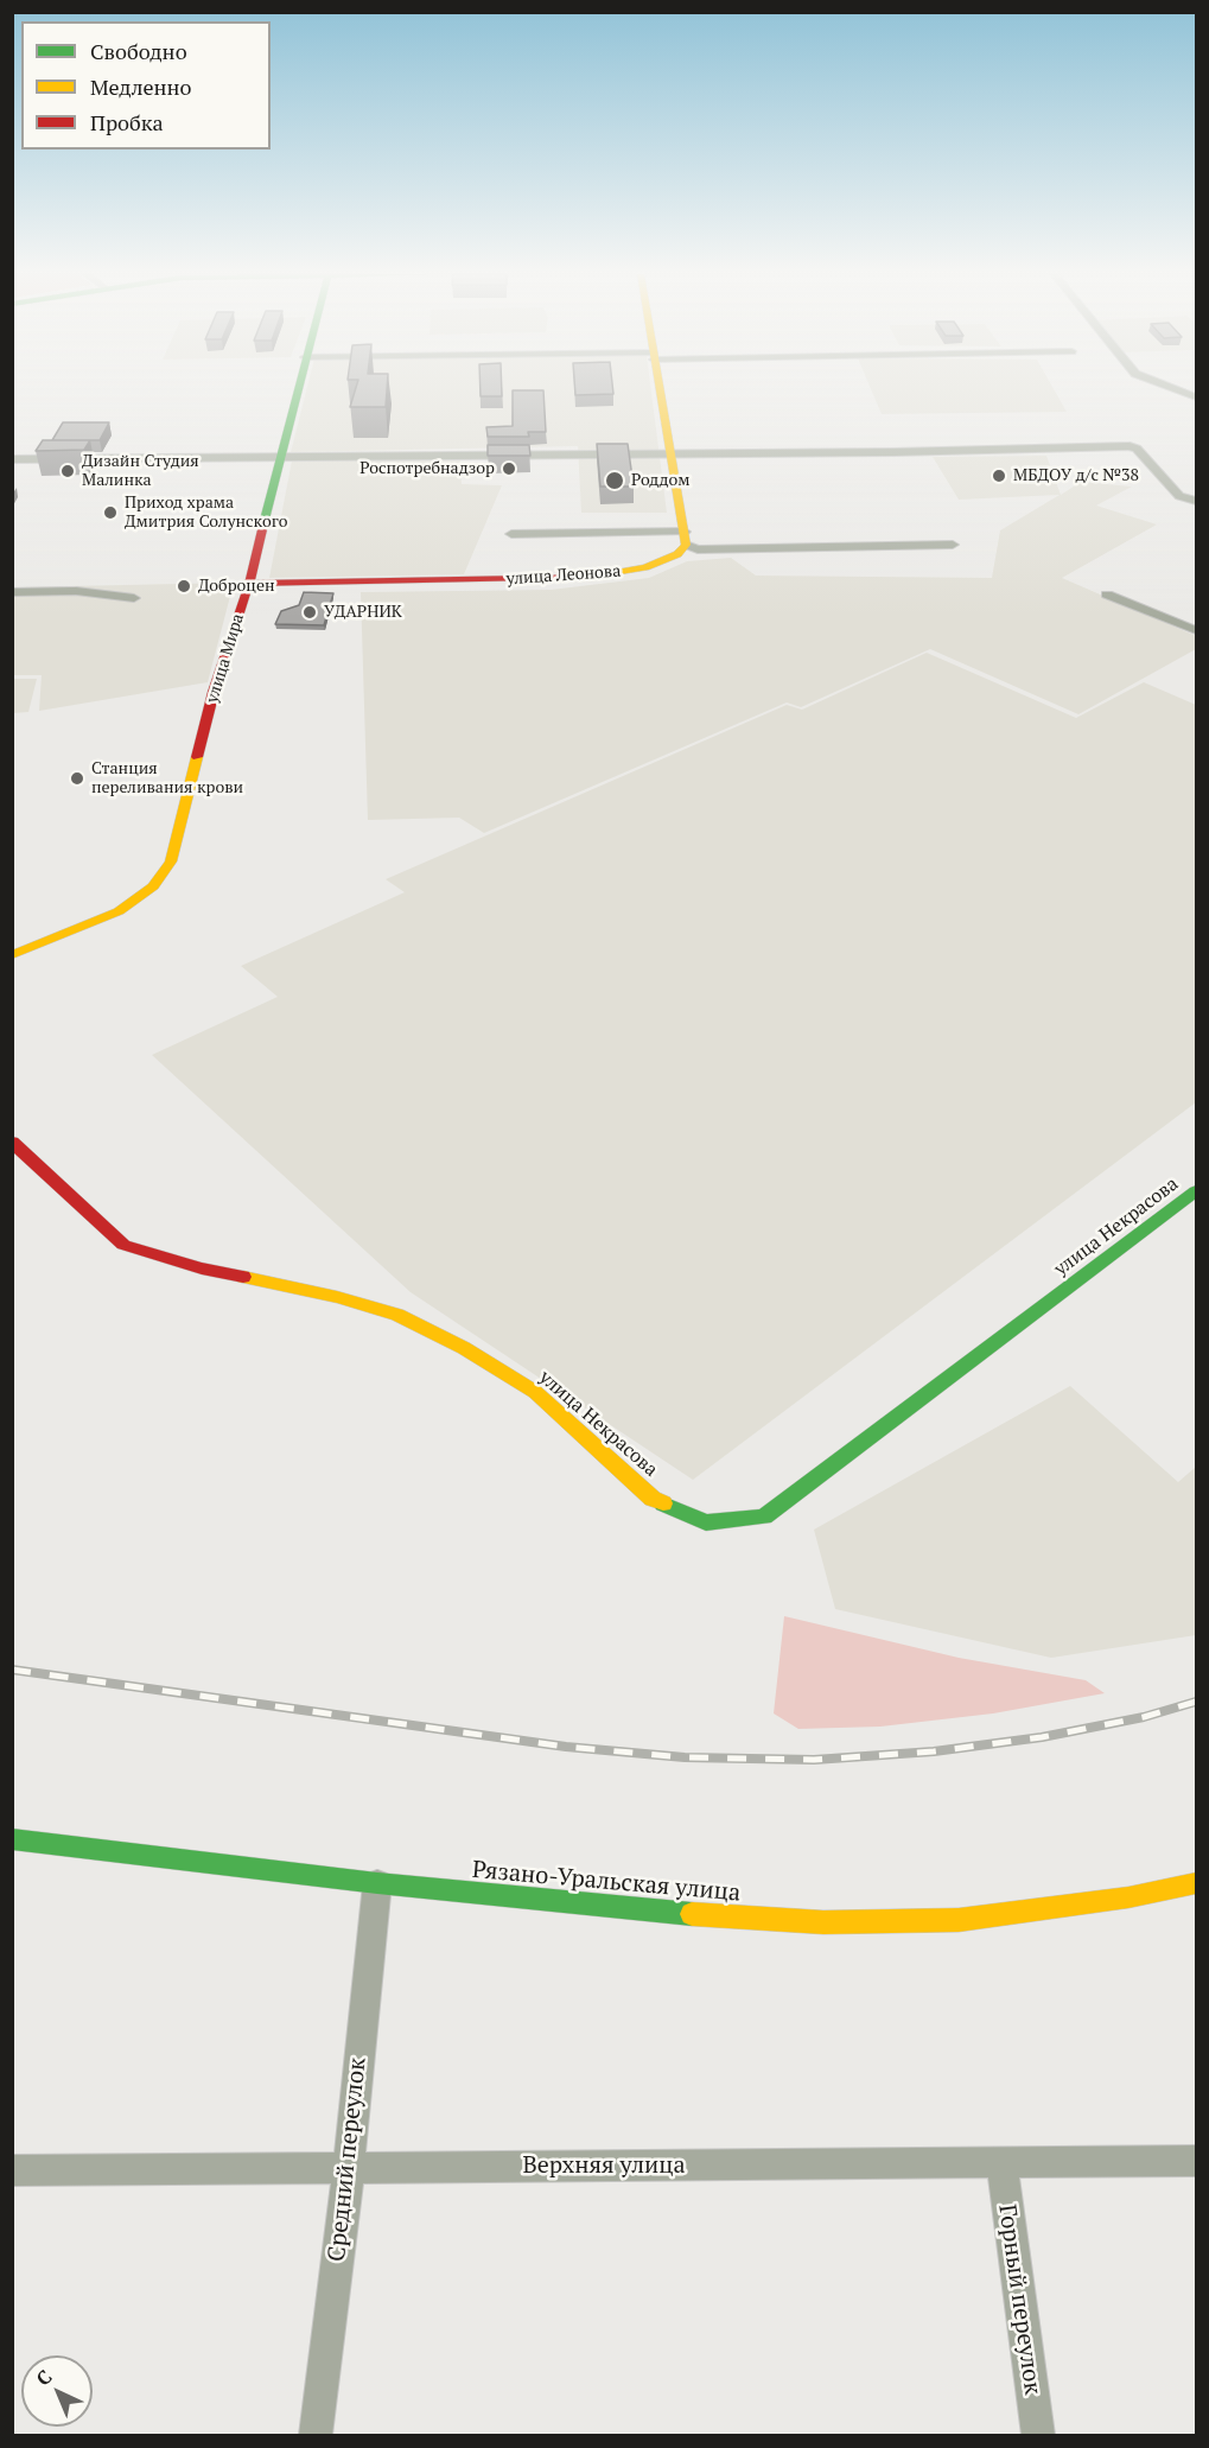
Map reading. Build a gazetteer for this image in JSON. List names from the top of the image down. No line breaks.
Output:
{"streets":{"street":["улица Леонова","улица Мира","улица Некрасова","Рязано-Уральская улица","Средний переулок","Верхняя улица","Горный переулок"]},"crossings":[["улица Леонова","улица Мира"],["Рязано-Уральская улица","Средний переулок"],["Средний переулок","Верхняя улица"],["Верхняя улица","Горный переулок"]],"places":["Роспотребнадзор","Дизайн Студия Малинка","МБДОУ д/с №38","Роддом","Приход храма Дмитрия Солунского","Доброцен","УДАРНИК","Станция переливания крови"],"legend":["Свободно","Медленно","Пробка"],"north":"top left"}
